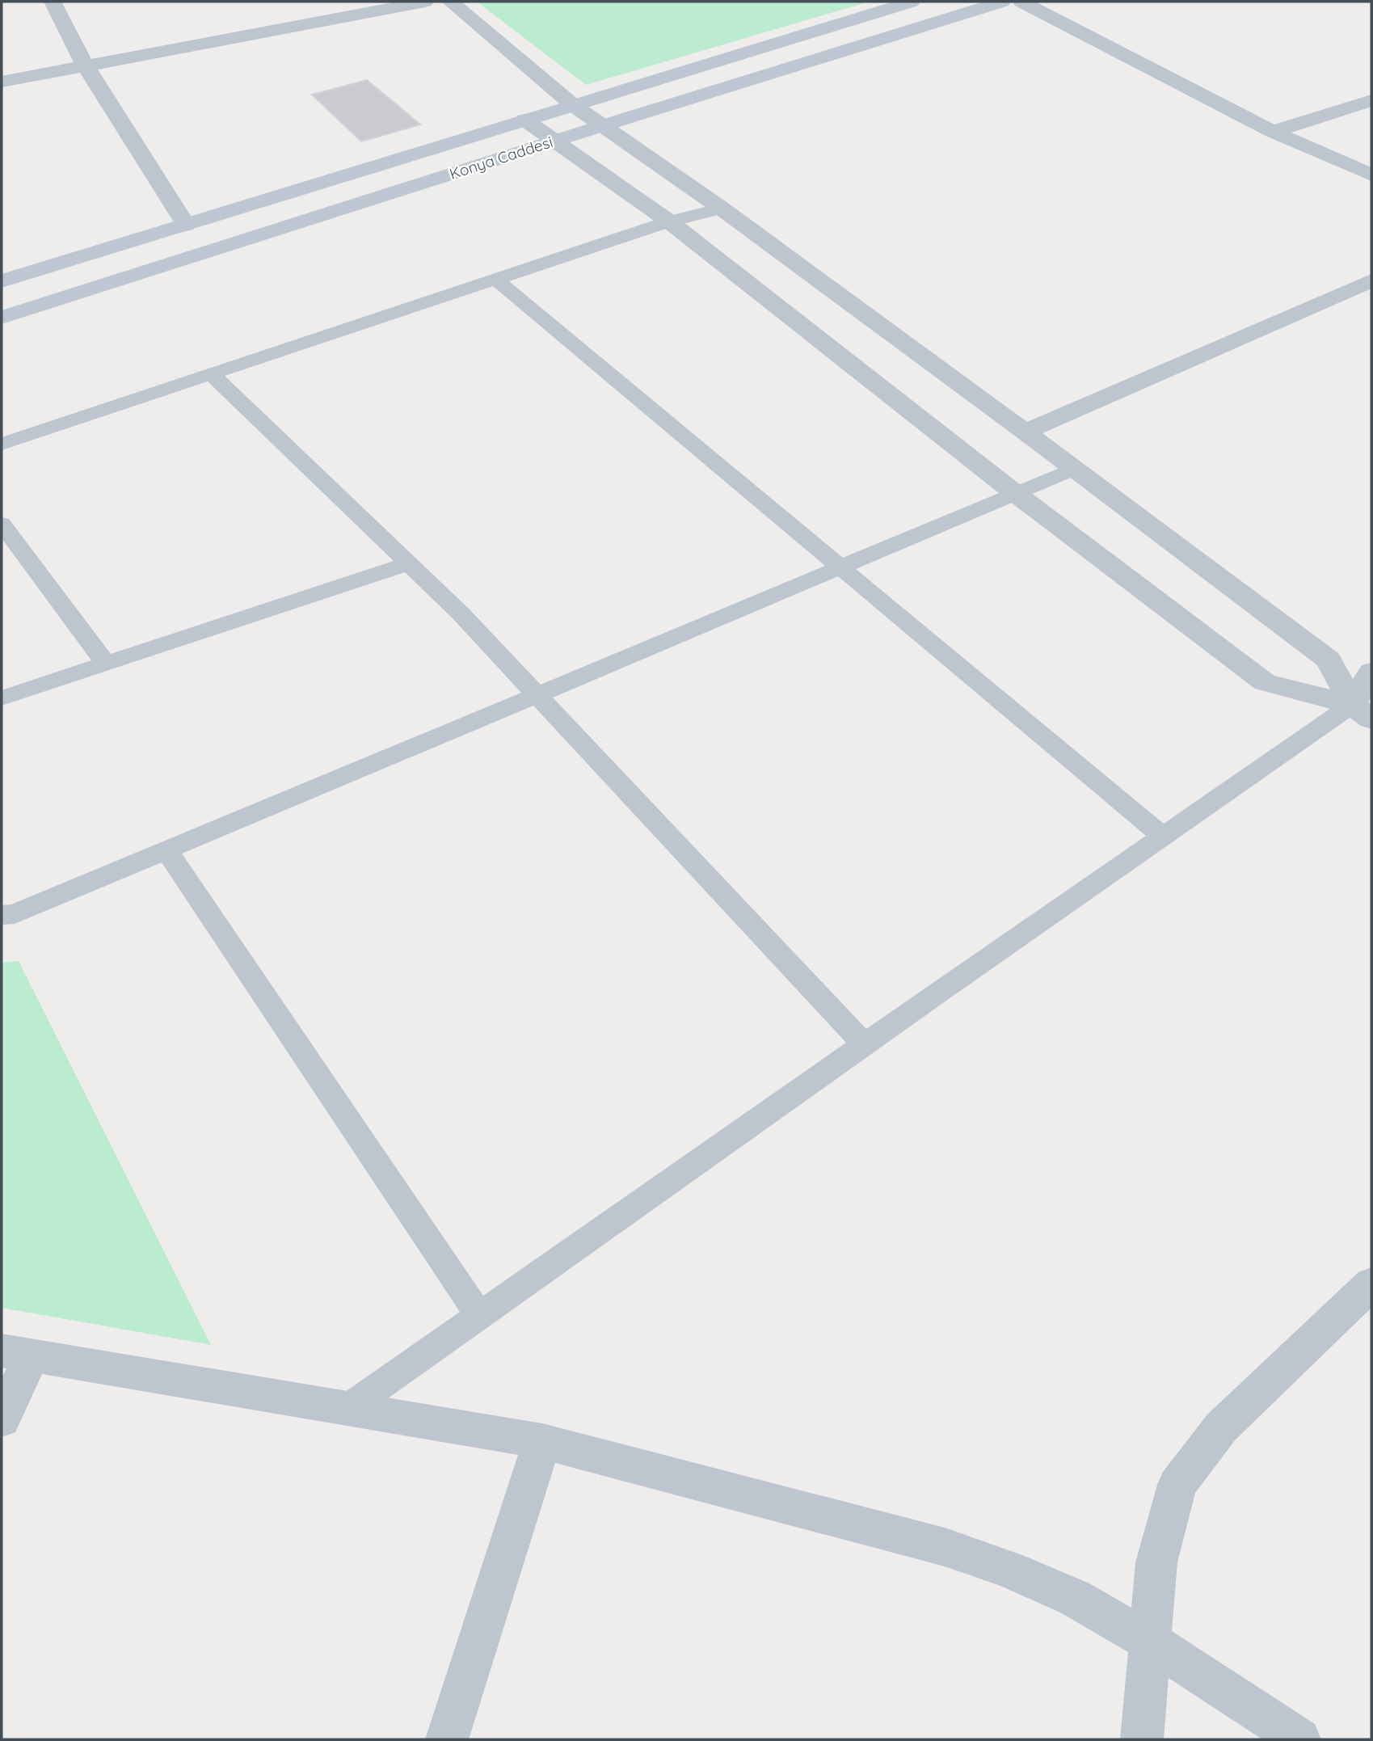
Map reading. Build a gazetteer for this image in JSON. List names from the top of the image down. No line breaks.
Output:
{"streets":{"main road":["Konya Caddesi"]}}
